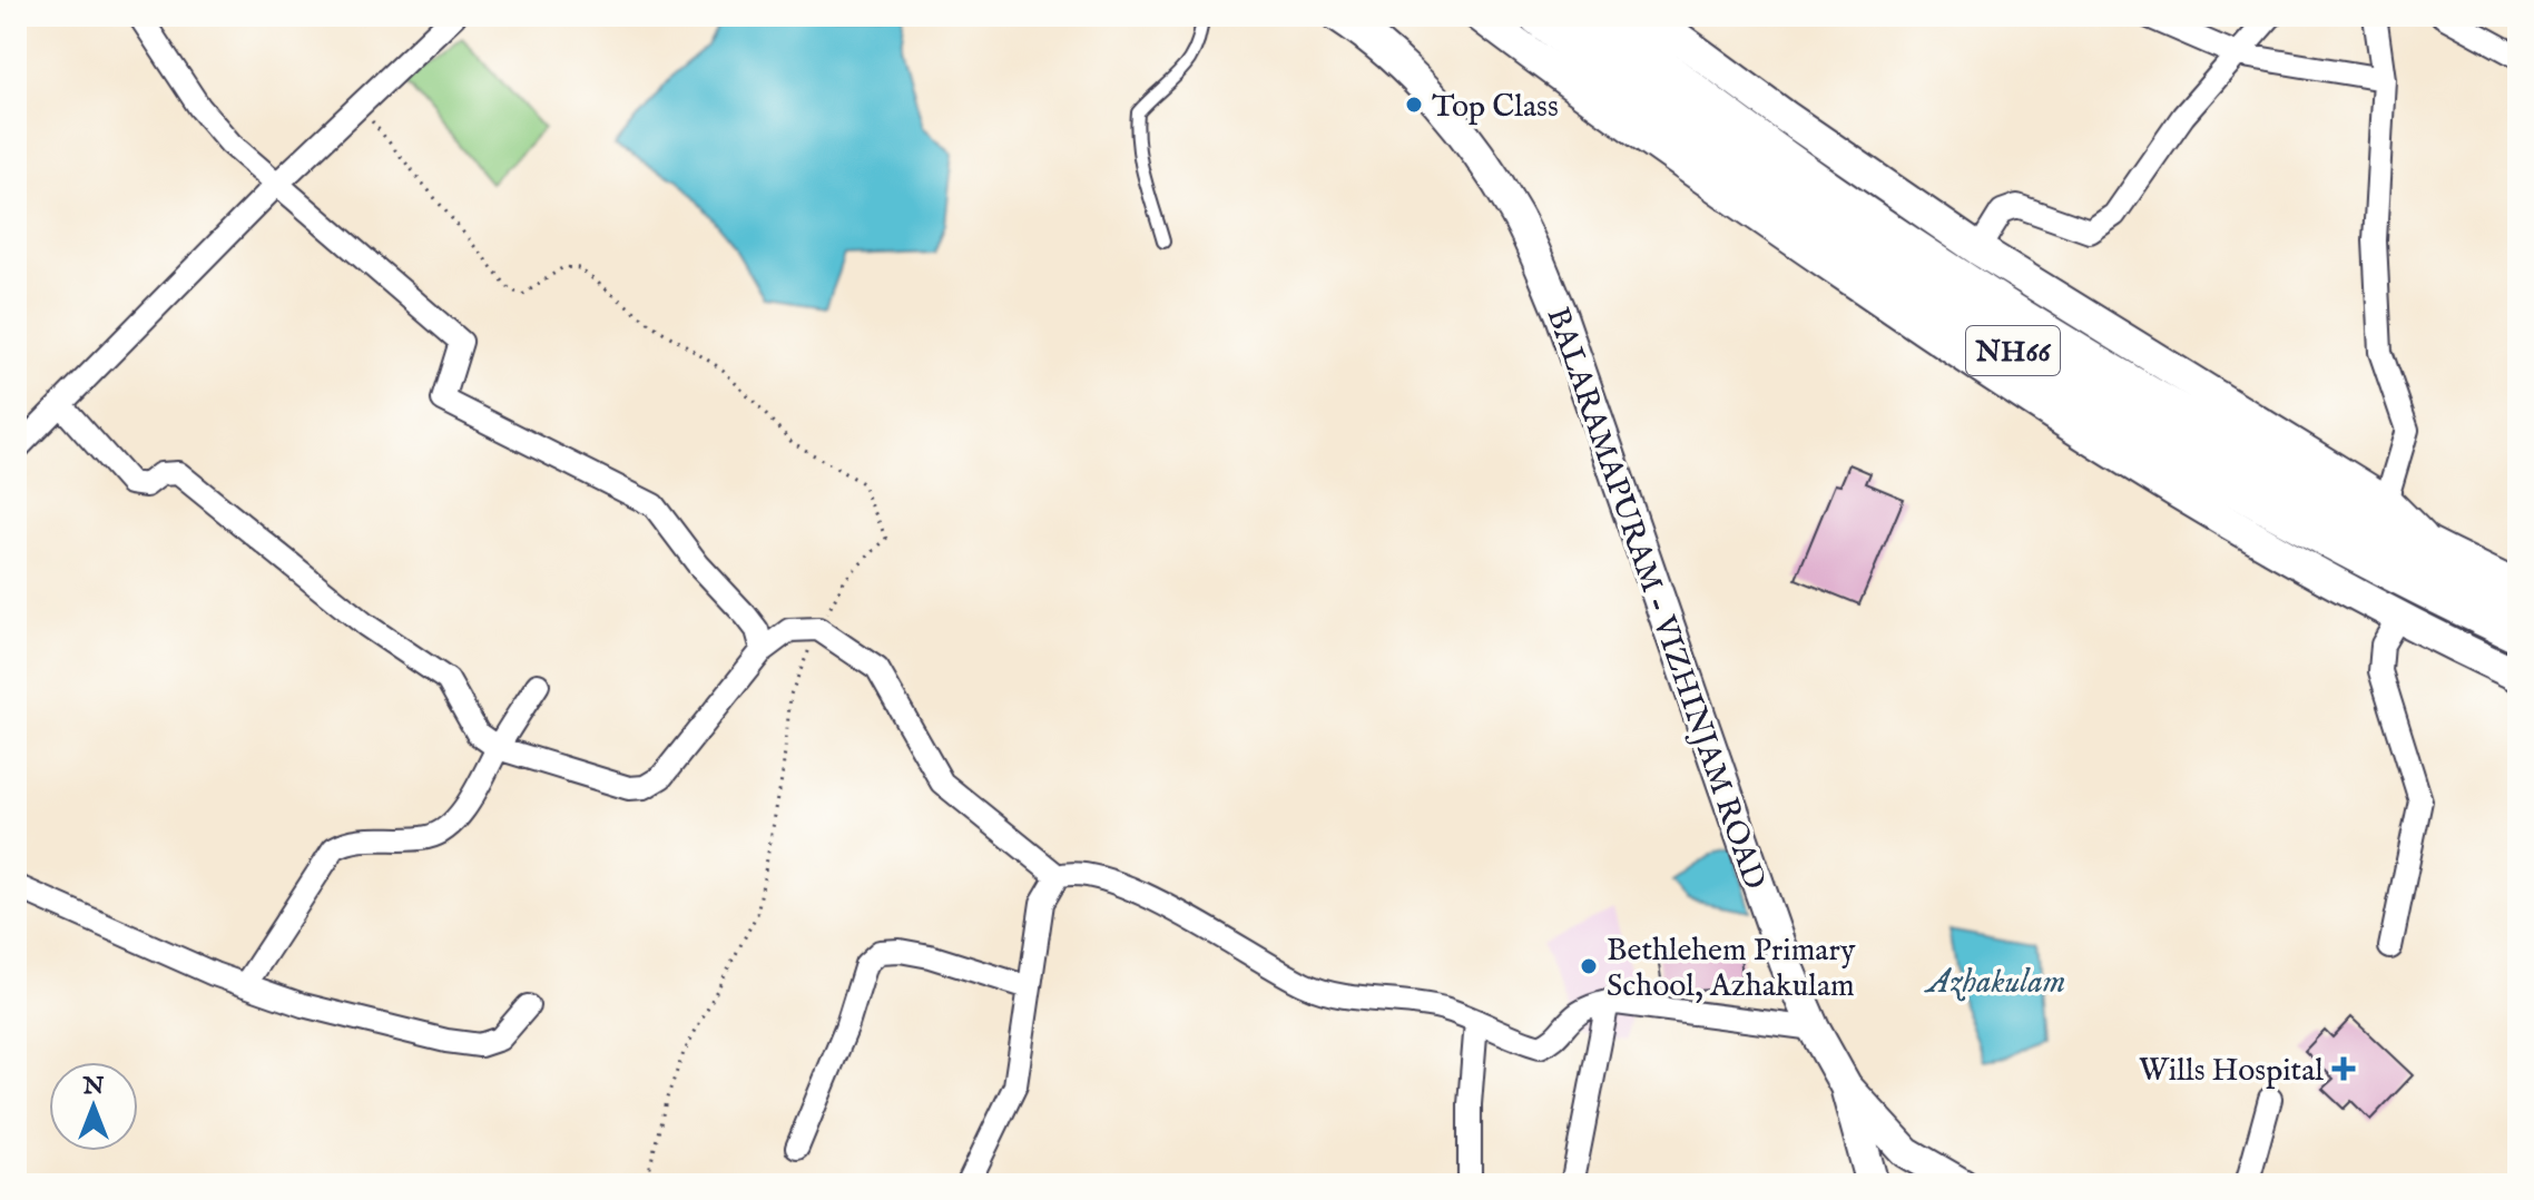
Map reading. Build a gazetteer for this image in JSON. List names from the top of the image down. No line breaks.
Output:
{"streets":{"highway":["NH66"],"street":["BALARAMAPURAM - VIZHINJAM ROAD"]},"water":["Azhakulam"],"places":{"other":["Top Class","Bethlehem Primary School, Azhakulam"],"health":["Wills Hospital"]},"north":"top"}
